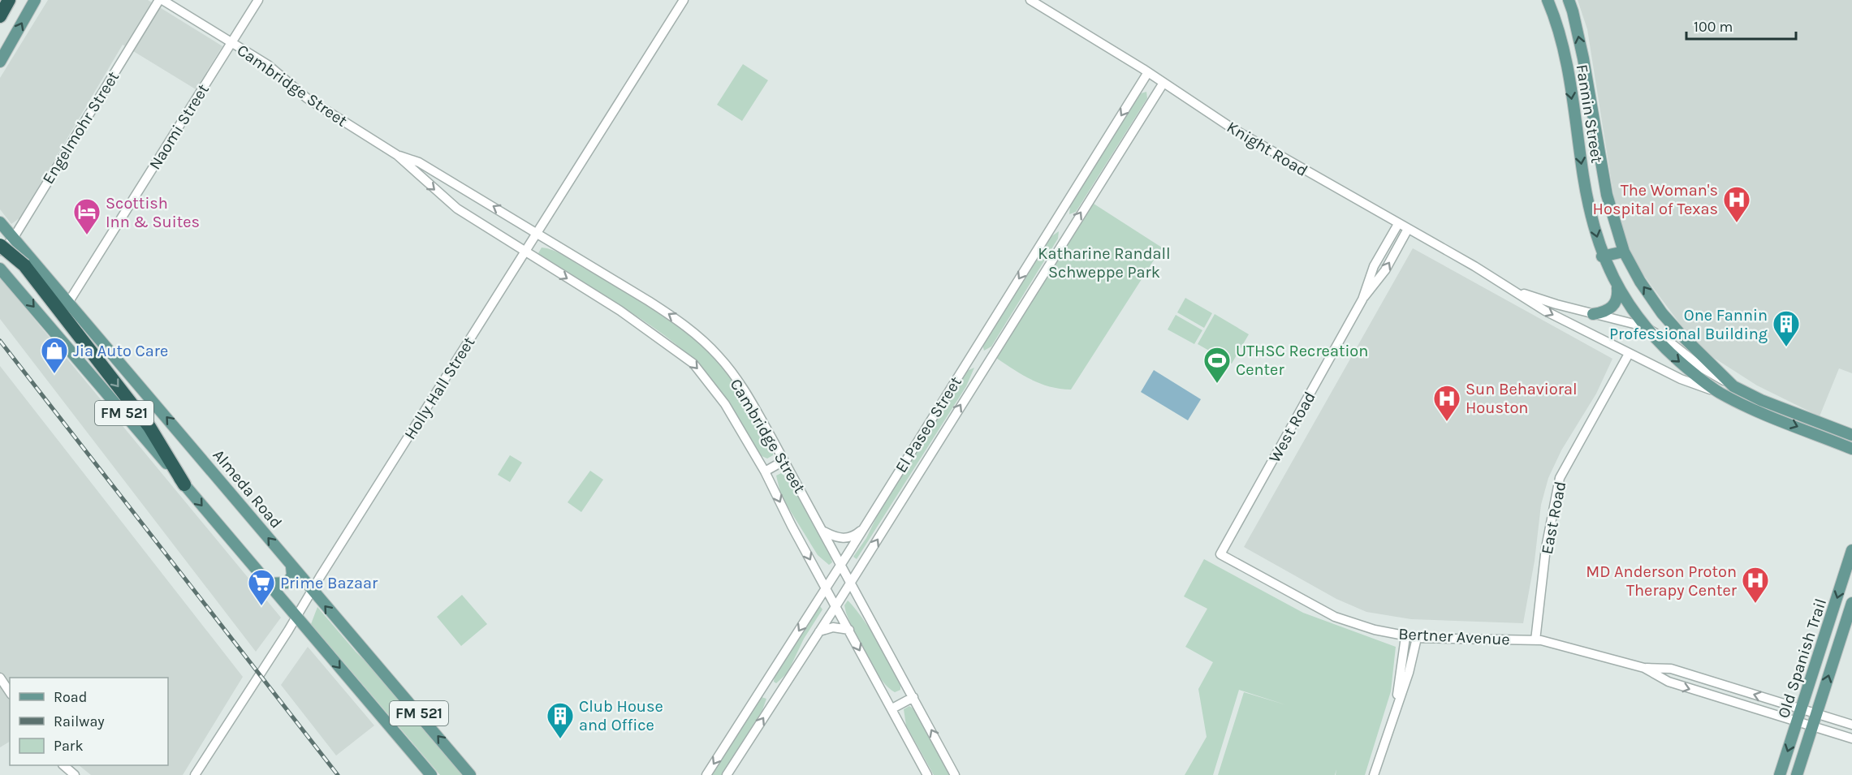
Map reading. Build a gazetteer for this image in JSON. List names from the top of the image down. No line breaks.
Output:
{"streets":{"main road":["Fannin Street","FM 521","Almeda Road","Old Spanish Trail"],"street":["Cambridge Street","Naomi Street","Engelmohr Street","Knight Road","Holly Hall Street","El Paseo Street","West Road","East Road","Bertner Avenue"]},"crossings":[["Cambridge Street","Naomi Street"],["Cambridge Street","Engelmohr Street"],["Cambridge Street","Holly Hall Street"],["Cambridge Street","El Paseo Street"],["Fannin Street","Knight Road"],["Naomi Street","Almeda Road"],["Engelmohr Street","Almeda Road"],["Knight Road","El Paseo Street"],["Knight Road","West Road"],["Knight Road","East Road"],["Holly Hall Street","FM 521"],["Holly Hall Street","Almeda Road"],["West Road","Bertner Avenue"],["East Road","Bertner Avenue"],["Bertner Avenue","Old Spanish Trail"]],"parks":["Katharine Randall Schweppe Park"],"places":{"hospital":["The Woman's Hospital of Texas","Sun Behavioral Houston","MD Anderson Proton Therapy Center"],"hotel":["Scottish Inn & Suites"],"building":["One Fannin Professional Building","Club House and Office"],"shop":["Jia Auto Care"],"sports":["UTHSC Recreation Center"],"supermarket":["Prime Bazaar"]},"legend":["Road","Railway","Park"],"scale_bar":"100 m"}
